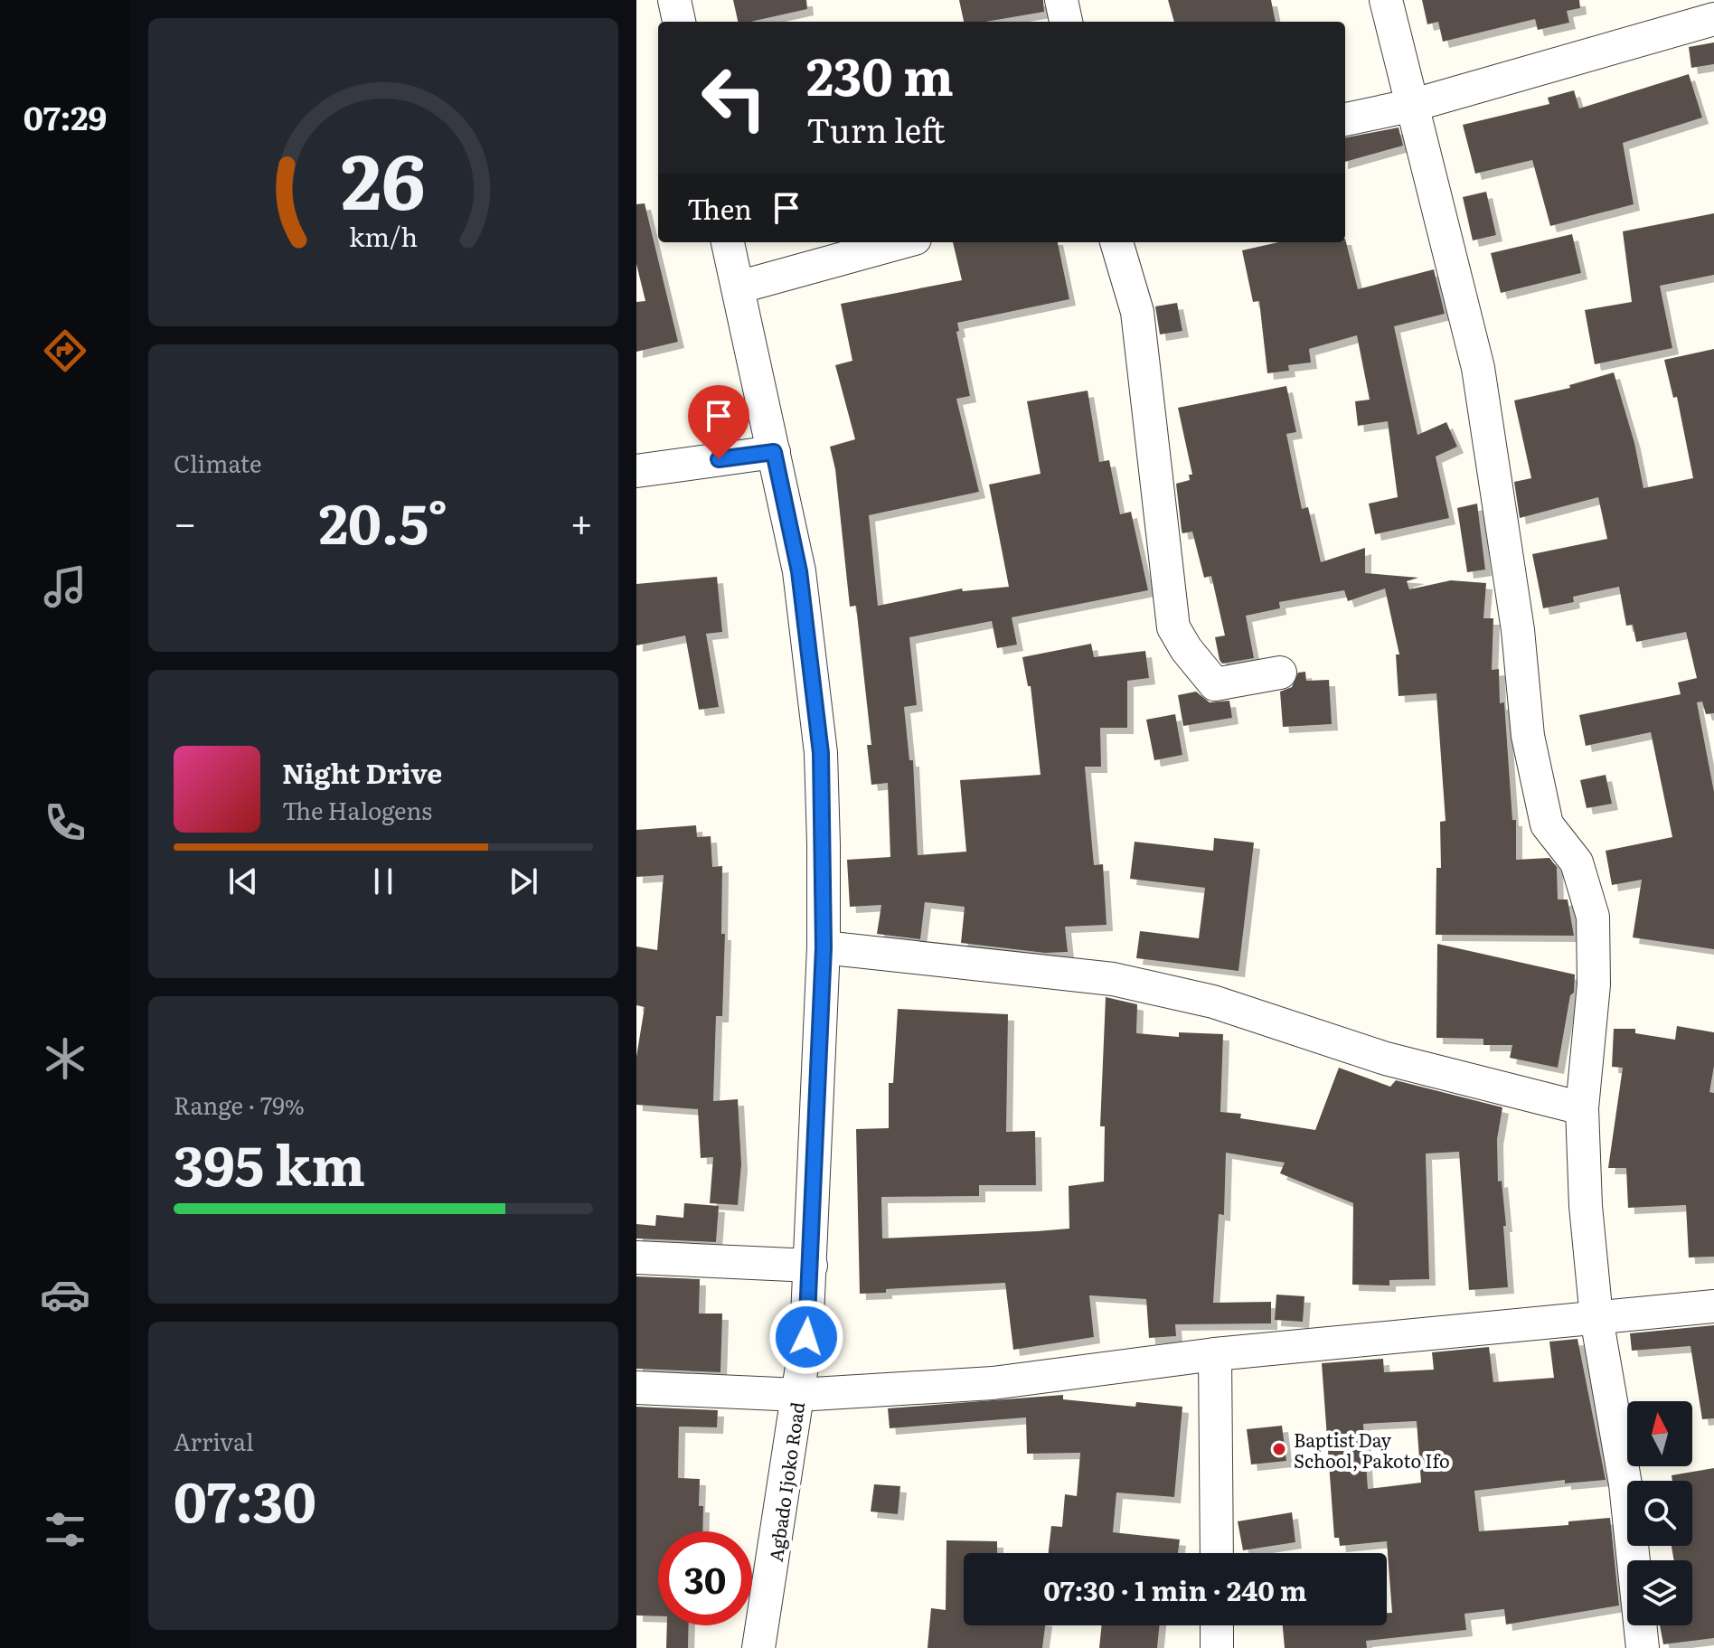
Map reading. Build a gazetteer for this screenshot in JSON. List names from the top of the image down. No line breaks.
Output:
{"streets":{"street":["Agbado Ijoko Road"]},"places":["Baptist Day School, Pakoto Ifo"],"north":"top","page":{"tabs":"07:29","turn":["230 m","Turn left"],"then":"Then","tile":["Climate",["Range · 79%","395 km"],["Arrival","07:30"]],"heat":["−","20.5°","+"],"song":["Night Drive","The Halogens"],"limit":"30","trip":"07:30 · 1 min · 240 m","gauge":["26","km/h"]}}
